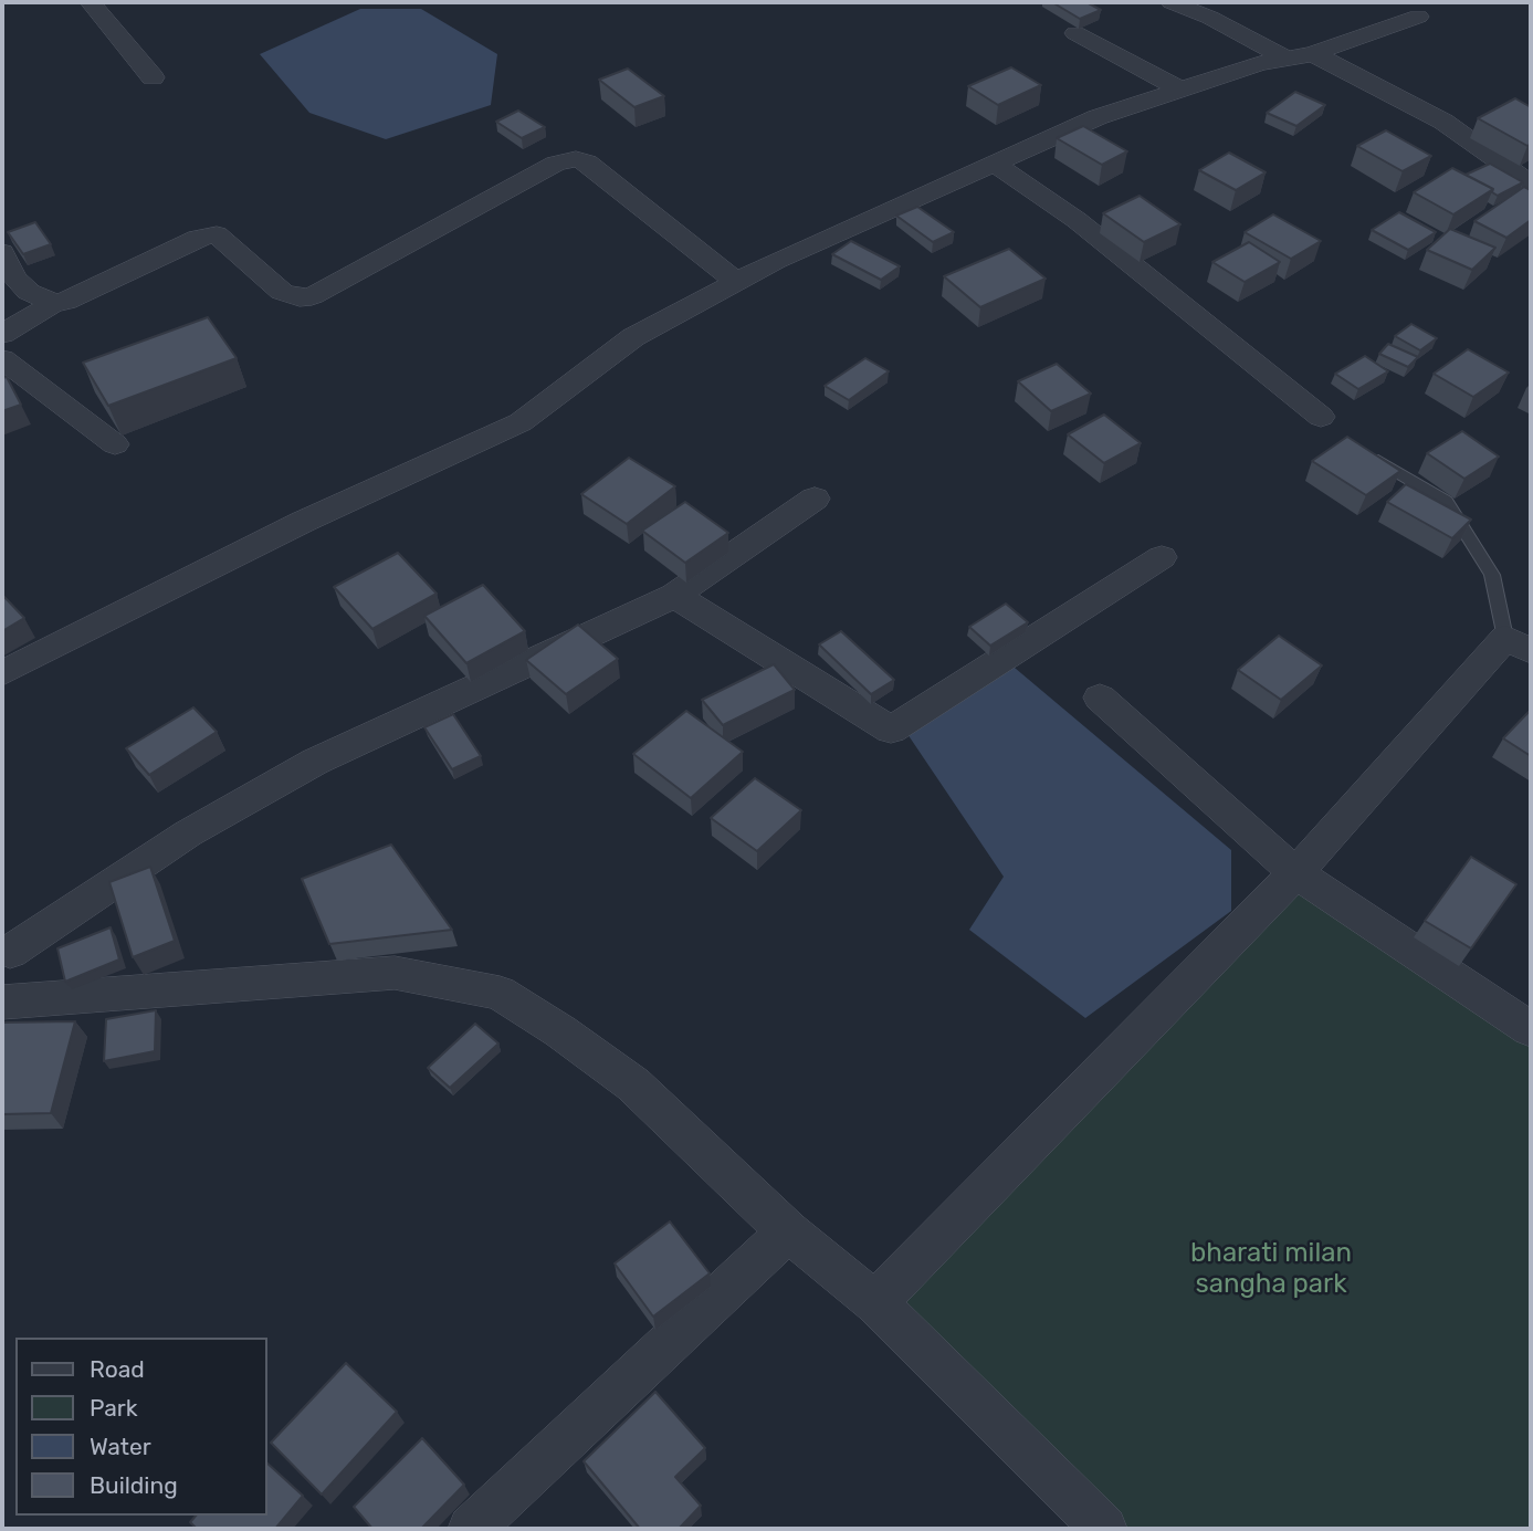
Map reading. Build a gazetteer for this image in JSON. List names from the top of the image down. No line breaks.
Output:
{"parks":["bharati milan sangha park"],"legend":["Road","Park","Water","Building"]}
